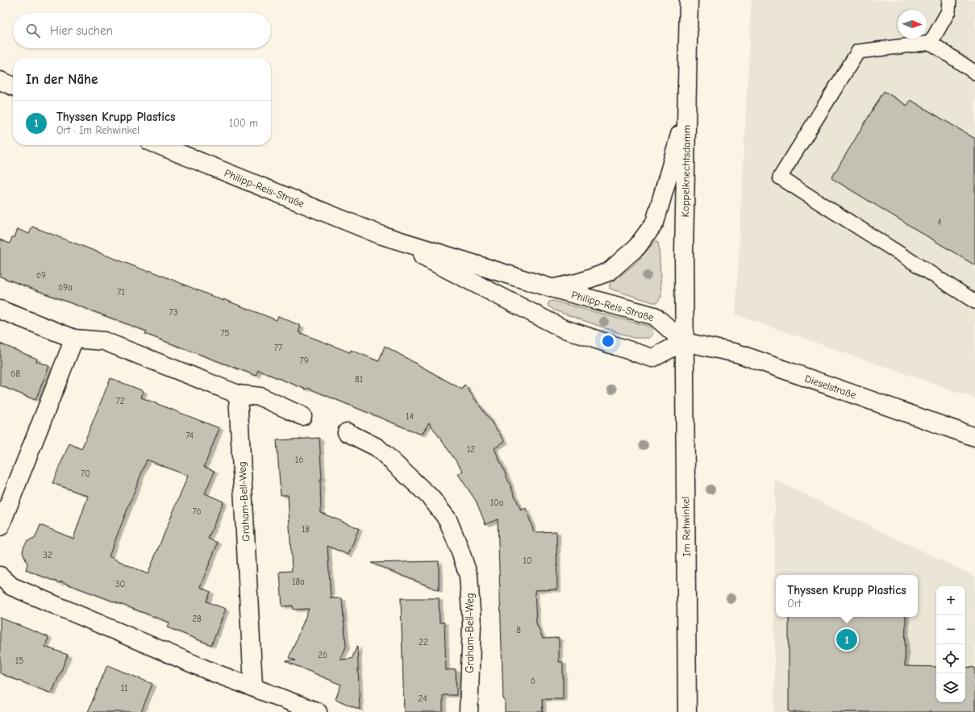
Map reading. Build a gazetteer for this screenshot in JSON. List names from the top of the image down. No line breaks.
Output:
{"streets":{"street":["Koppelknechtsdamm","Philipp-Reis-Straße","Dieselstraße","Graham-Bell-Weg","Im Rehwinkel"]},"crossings":[["Koppelknechtsdamm","Philipp-Reis-Straße"],["Koppelknechtsdamm","Dieselstraße"],["Koppelknechtsdamm","Im Rehwinkel"],["Philipp-Reis-Straße","Dieselstraße"],["Philipp-Reis-Straße","Im Rehwinkel"],["Dieselstraße","Im Rehwinkel"]],"house_numbers":["4","69","69a","71","73","75","77","79","68","81","72","14","74","12","16","70","10a","76","18","32","10","18a","30","28","8","22","26","15","6","11","24"],"north":"right","page":{"search":"Hier suchen","heading":"In der Nähe","list":[{"mark":"1","name":"Thyssen Krupp Plastics","note":"Ort · Im Rehwinkel","value":"100 m"}],"popup":["Thyssen Krupp Plastics","Ort"],"map_buttons":["+","−"],"pins":"1"}}
